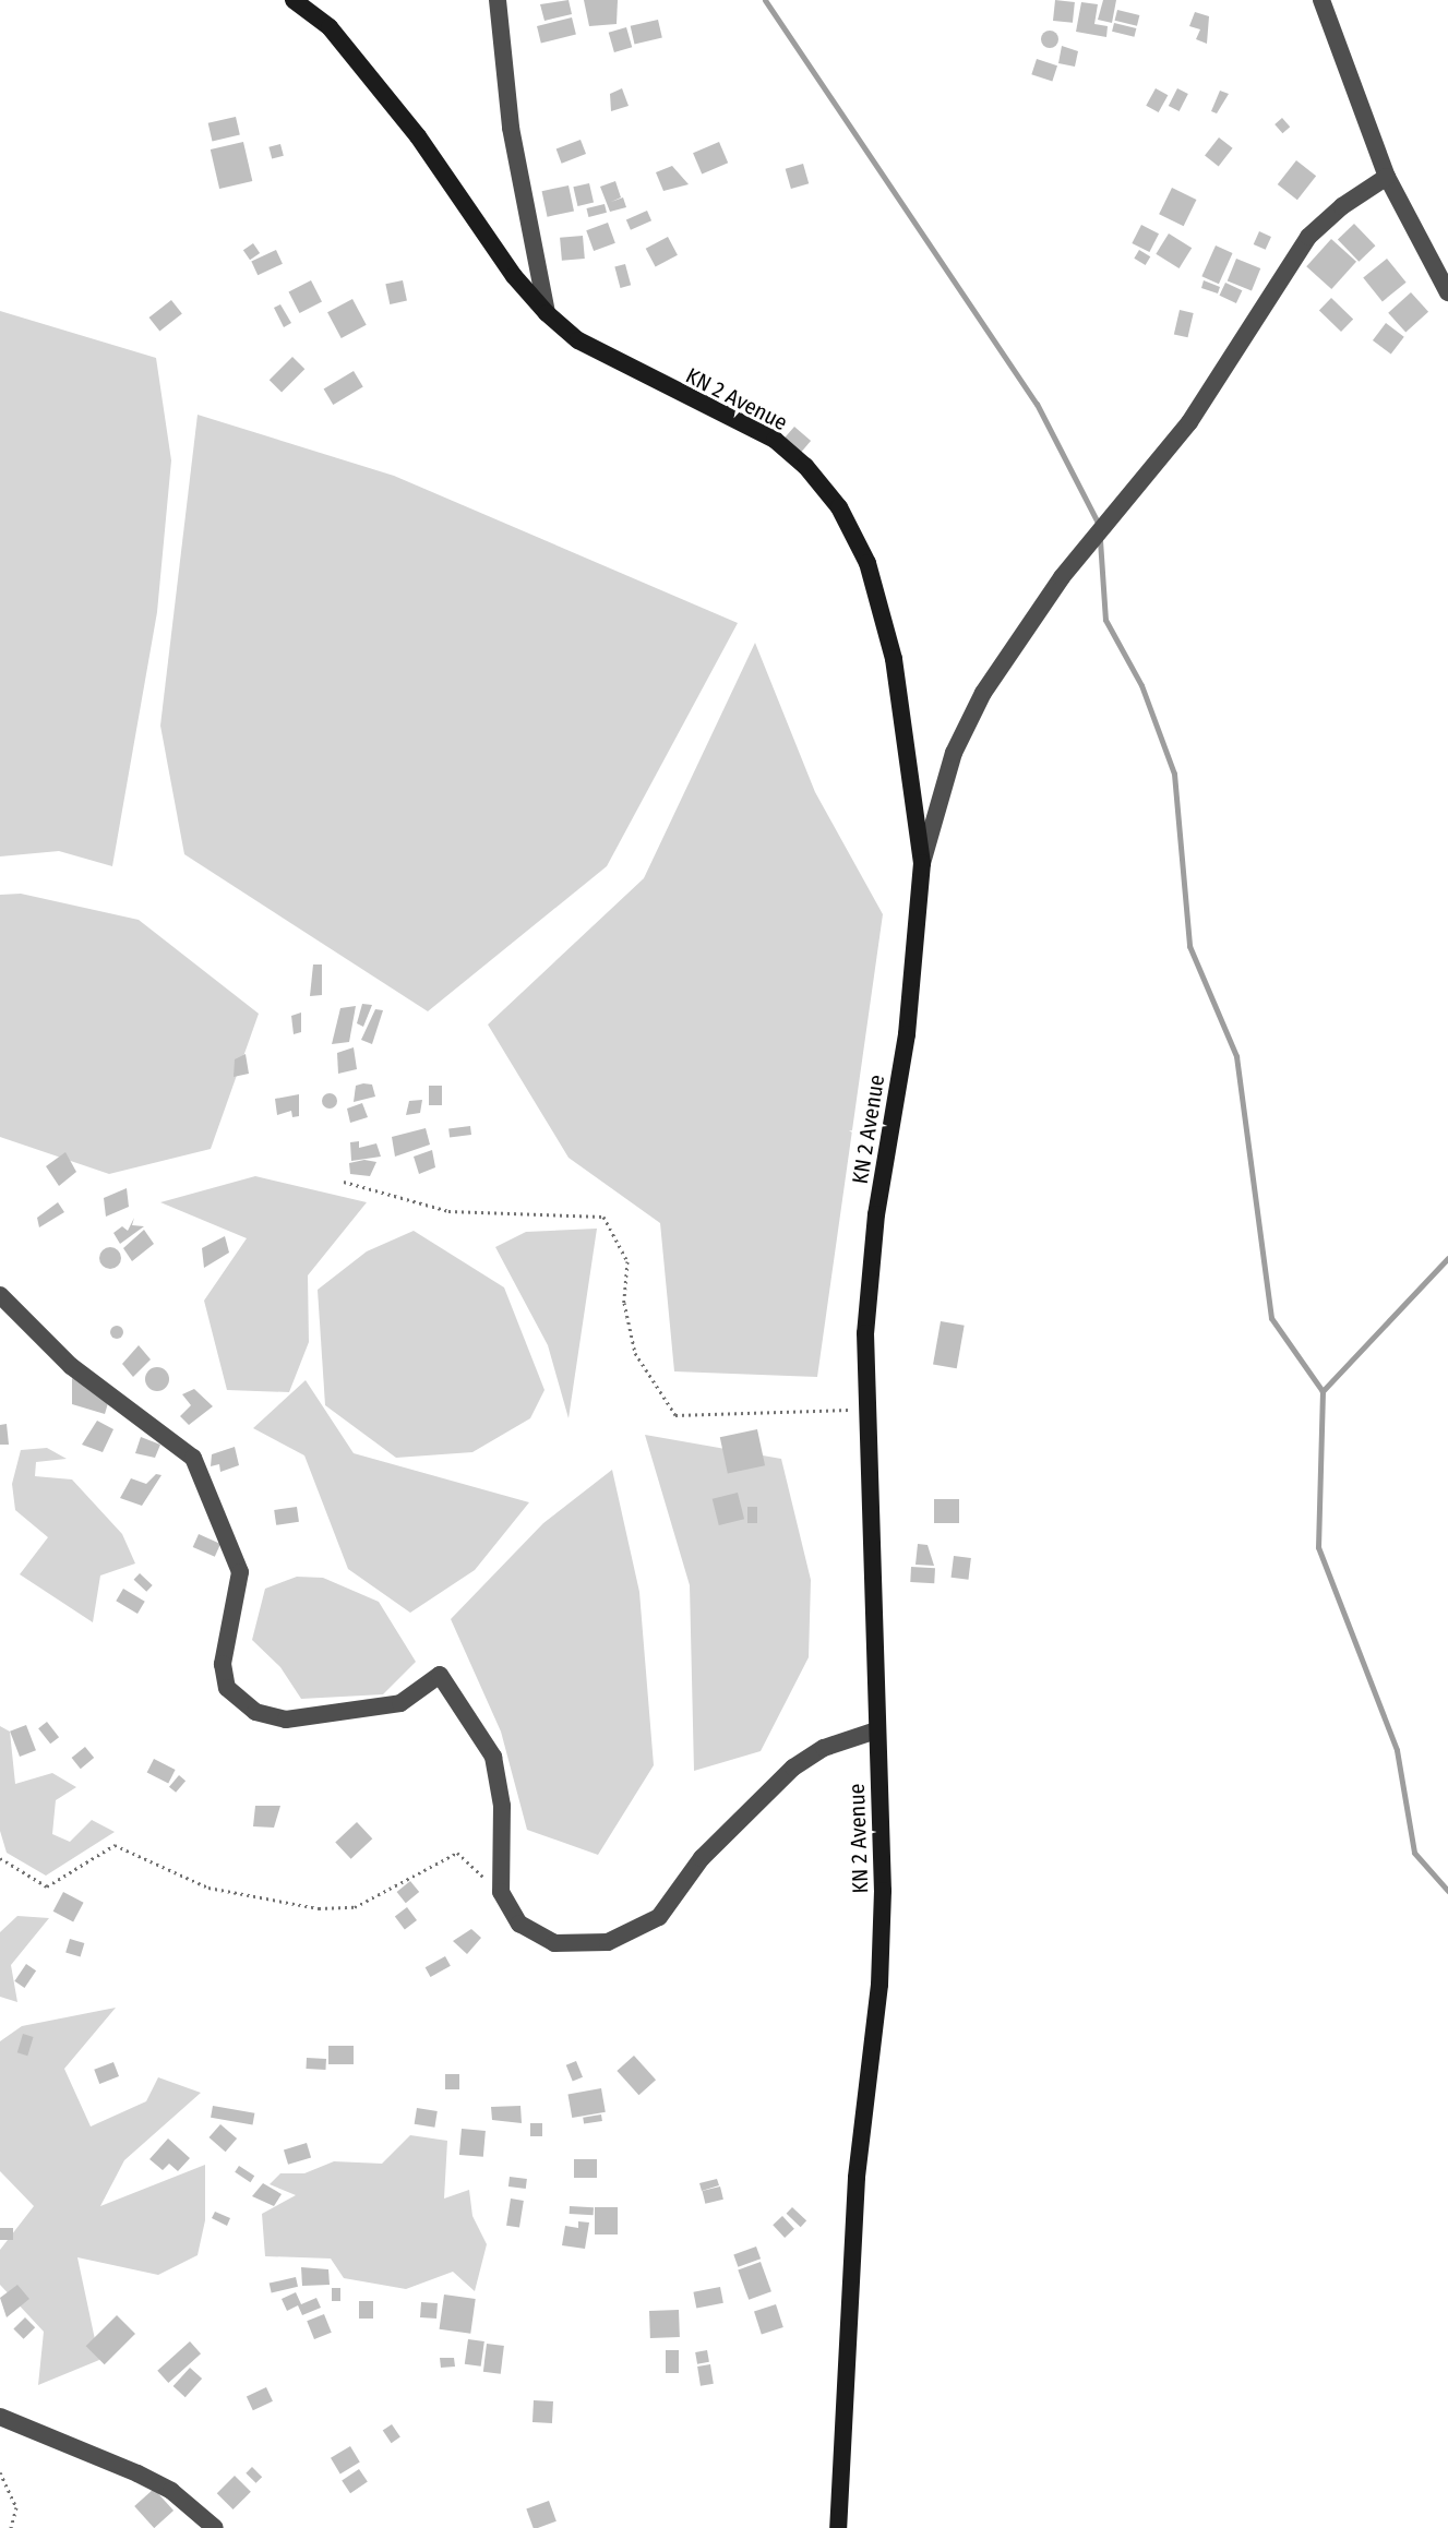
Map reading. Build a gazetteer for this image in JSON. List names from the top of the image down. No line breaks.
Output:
{"streets":{"main road":["KN 2 Avenue"]}}
